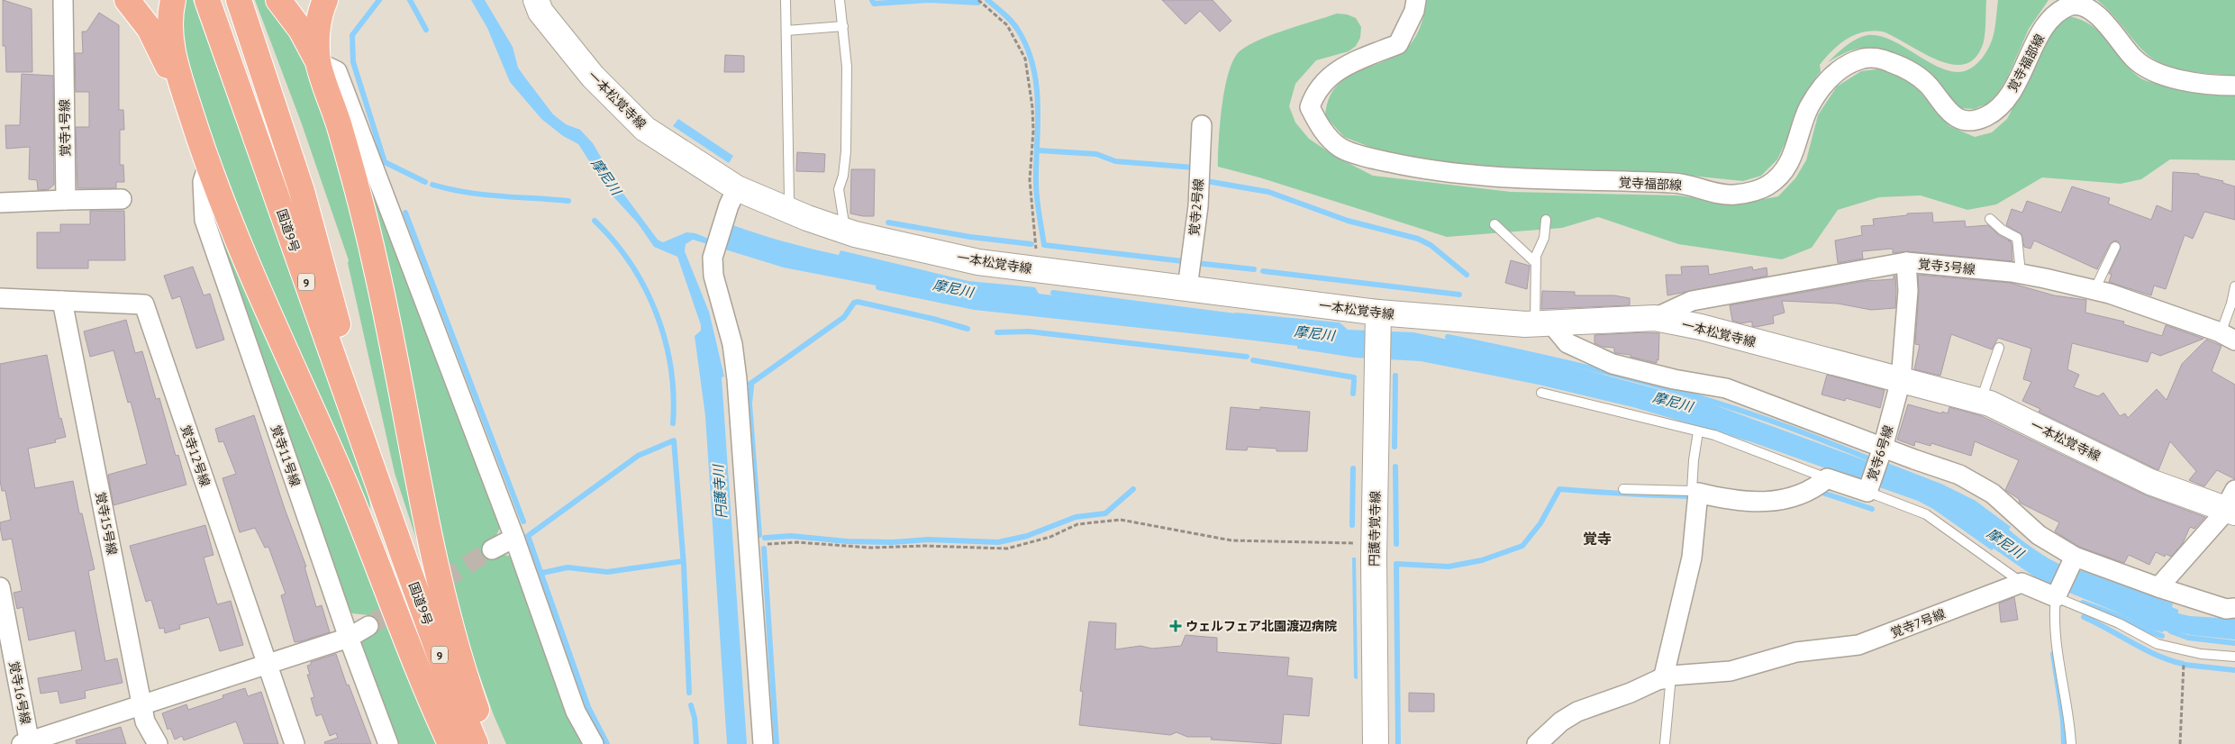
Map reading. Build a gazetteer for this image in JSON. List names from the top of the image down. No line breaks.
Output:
{"streets":{"highway":["国道9号","9"],"main road":["一本松覚寺線","円護寺覚寺線"],"street":["覚寺福部線","覚寺1号線","覚寺2号線","覚寺3号線","覚寺6号線","覚寺12号線","覚寺11号線","覚寺15号線","覚寺7号線","覚寺16号線"]},"crossings":[["一本松覚寺線","覚寺2号線"],["一本松覚寺線","覚寺3号線"],["一本松覚寺線","覚寺6号線"],["一本松覚寺線","円護寺覚寺線"],["覚寺3号線","覚寺6号線"],["覚寺12号線","覚寺15号線"]],"districts":["覚寺"],"water":["摩尼川","円護寺川"],"places":{"health":["ウェルフェア北園渡辺病院"]}}
